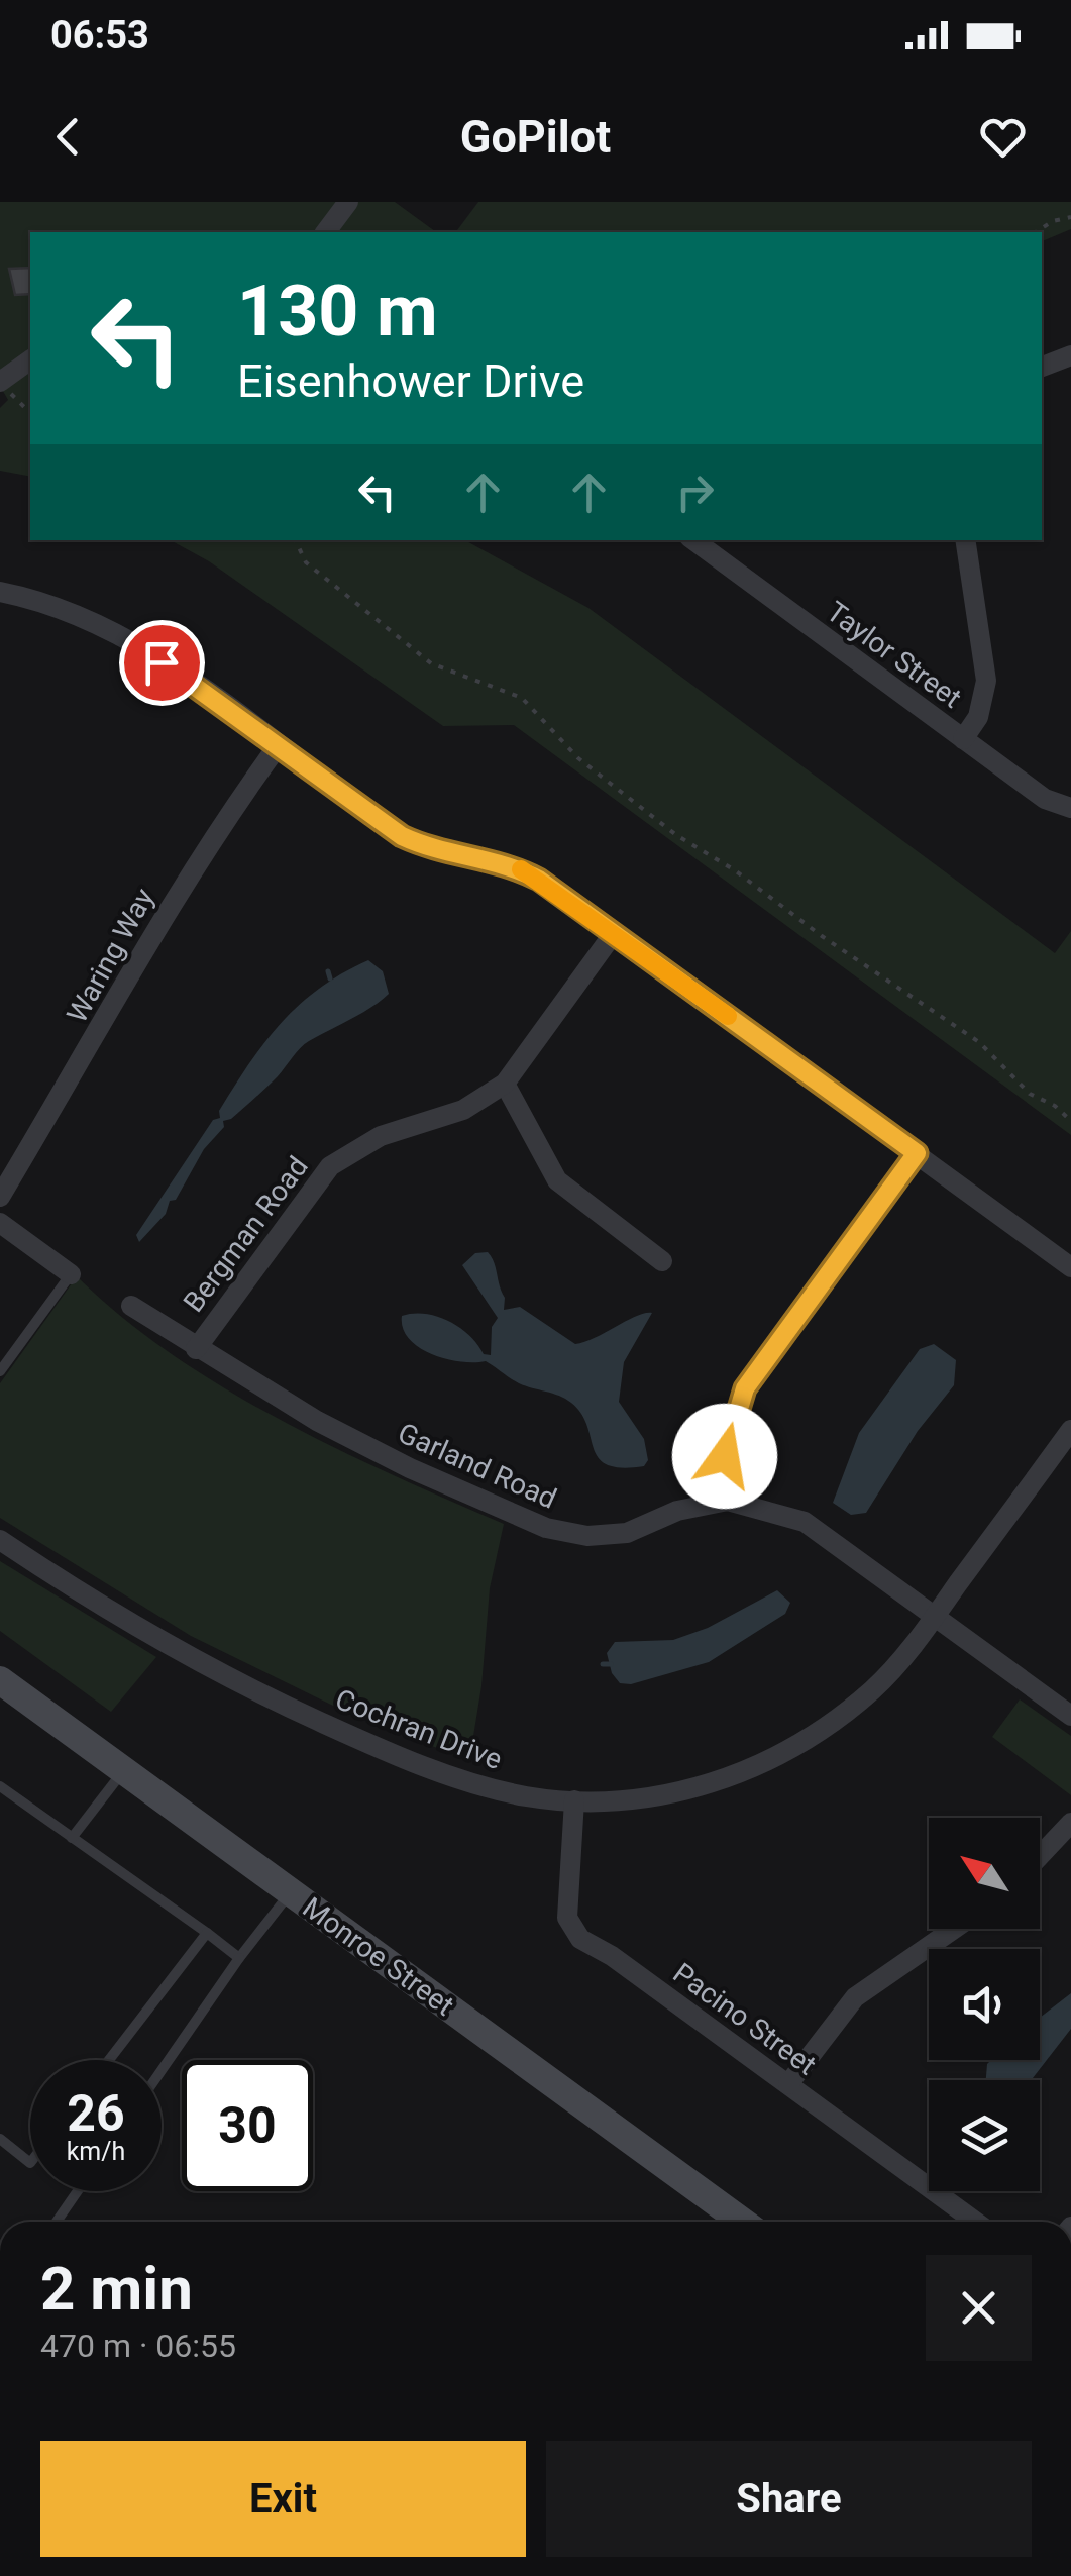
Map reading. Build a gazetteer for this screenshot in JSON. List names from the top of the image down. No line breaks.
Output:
{"streets":{"main road":["Monroe Street"],"street":["Taylor Street","Waring Way","Bergman Road","Garland Road","Cochran Drive","Pacino Street"]},"crossings":[["Bergman Road","Garland Road"],["Garland Road","Cochran Drive"],["Cochran Drive","Pacino Street"]],"north":"top left","page":{"status":"06:53","header":"GoPilot","turn":["130 m","Eisenhower Drive"],"speed":"26 km/h","limit":"30","heading":["2 min","470 m · 06:55"],"buttons":["Exit","Share"]}}
